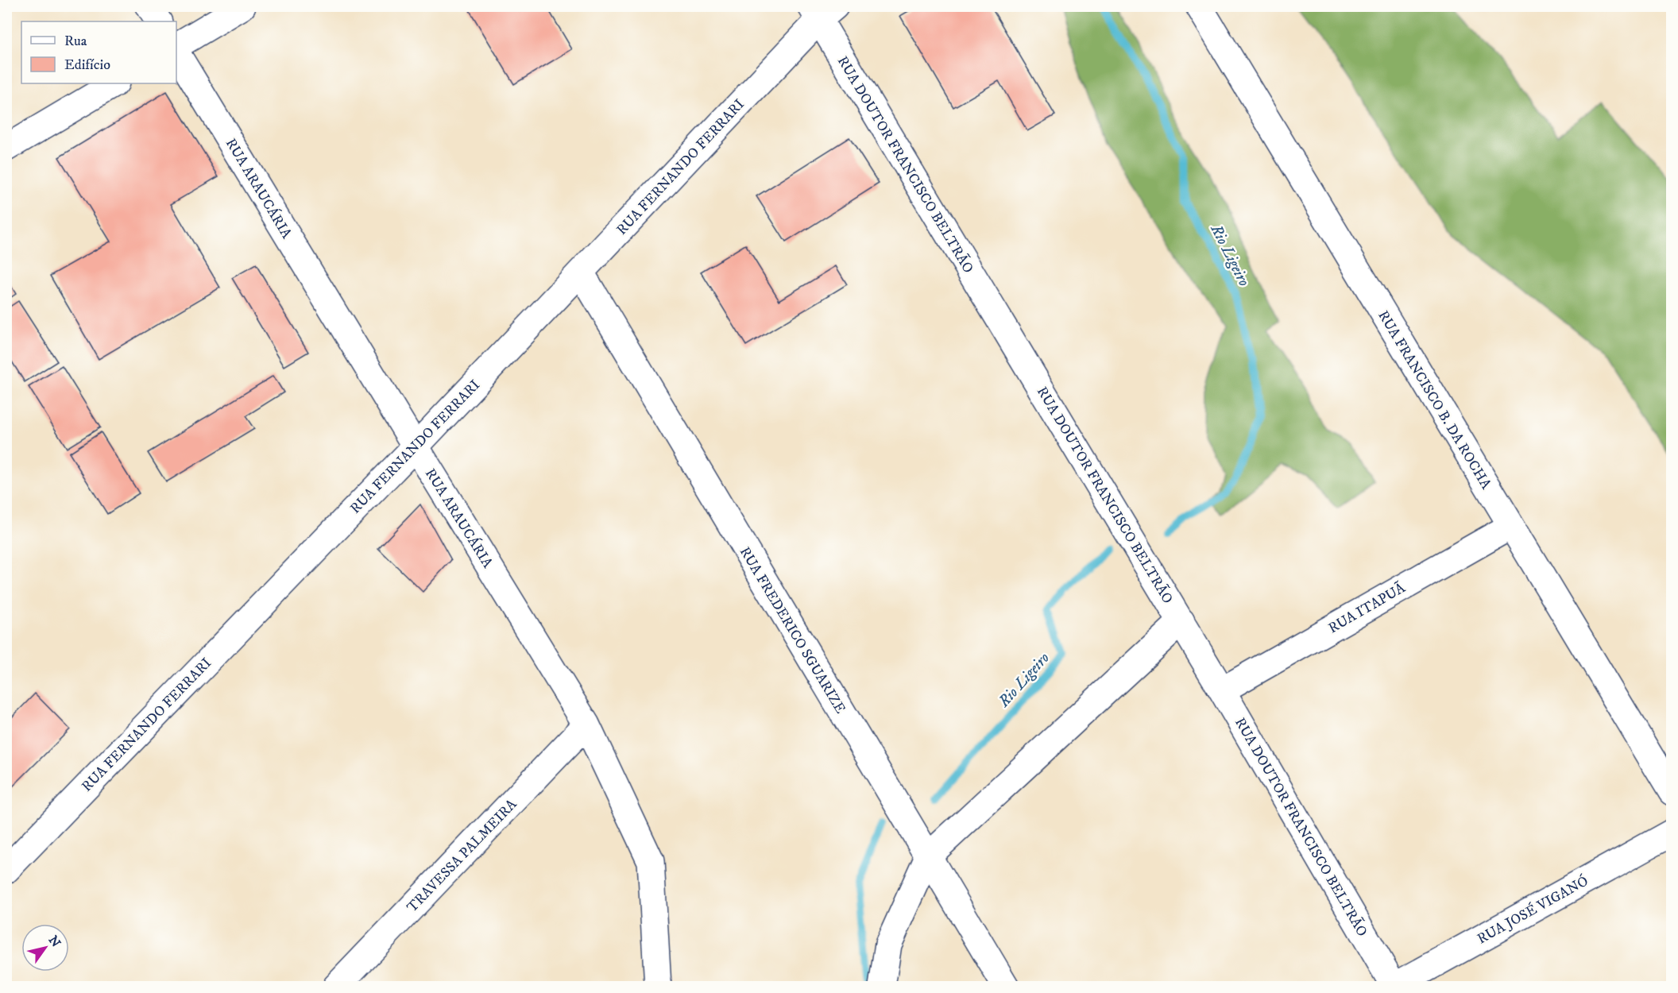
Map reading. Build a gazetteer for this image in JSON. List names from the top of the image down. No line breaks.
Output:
{"streets":{"street":["RUA DOUTOR FRANCISCO BELTRÃO","RUA FERNANDO FERRARI","RUA ARAUCÁRIA","RUA FRANCISCO B. DA ROCHA","RUA ITAPUÃ","RUA FREDERICO SGUARIZE","TRAVESSA PALMEIRA","RUA JOSÉ VIGANÓ"]},"crossings":[["RUA DOUTOR FRANCISCO BELTRÃO","RUA FERNANDO FERRARI"],["RUA DOUTOR FRANCISCO BELTRÃO","RUA ITAPUÃ"],["RUA DOUTOR FRANCISCO BELTRÃO","RUA JOSÉ VIGANÓ"],["RUA FERNANDO FERRARI","RUA ARAUCÁRIA"],["RUA FERNANDO FERRARI","RUA FREDERICO SGUARIZE"],["RUA ARAUCÁRIA","TRAVESSA PALMEIRA"],["RUA FRANCISCO B. DA ROCHA","RUA ITAPUÃ"]],"water":["Rio Ligeiro"],"legend":["Rua","Edifício"],"north":"top right"}
